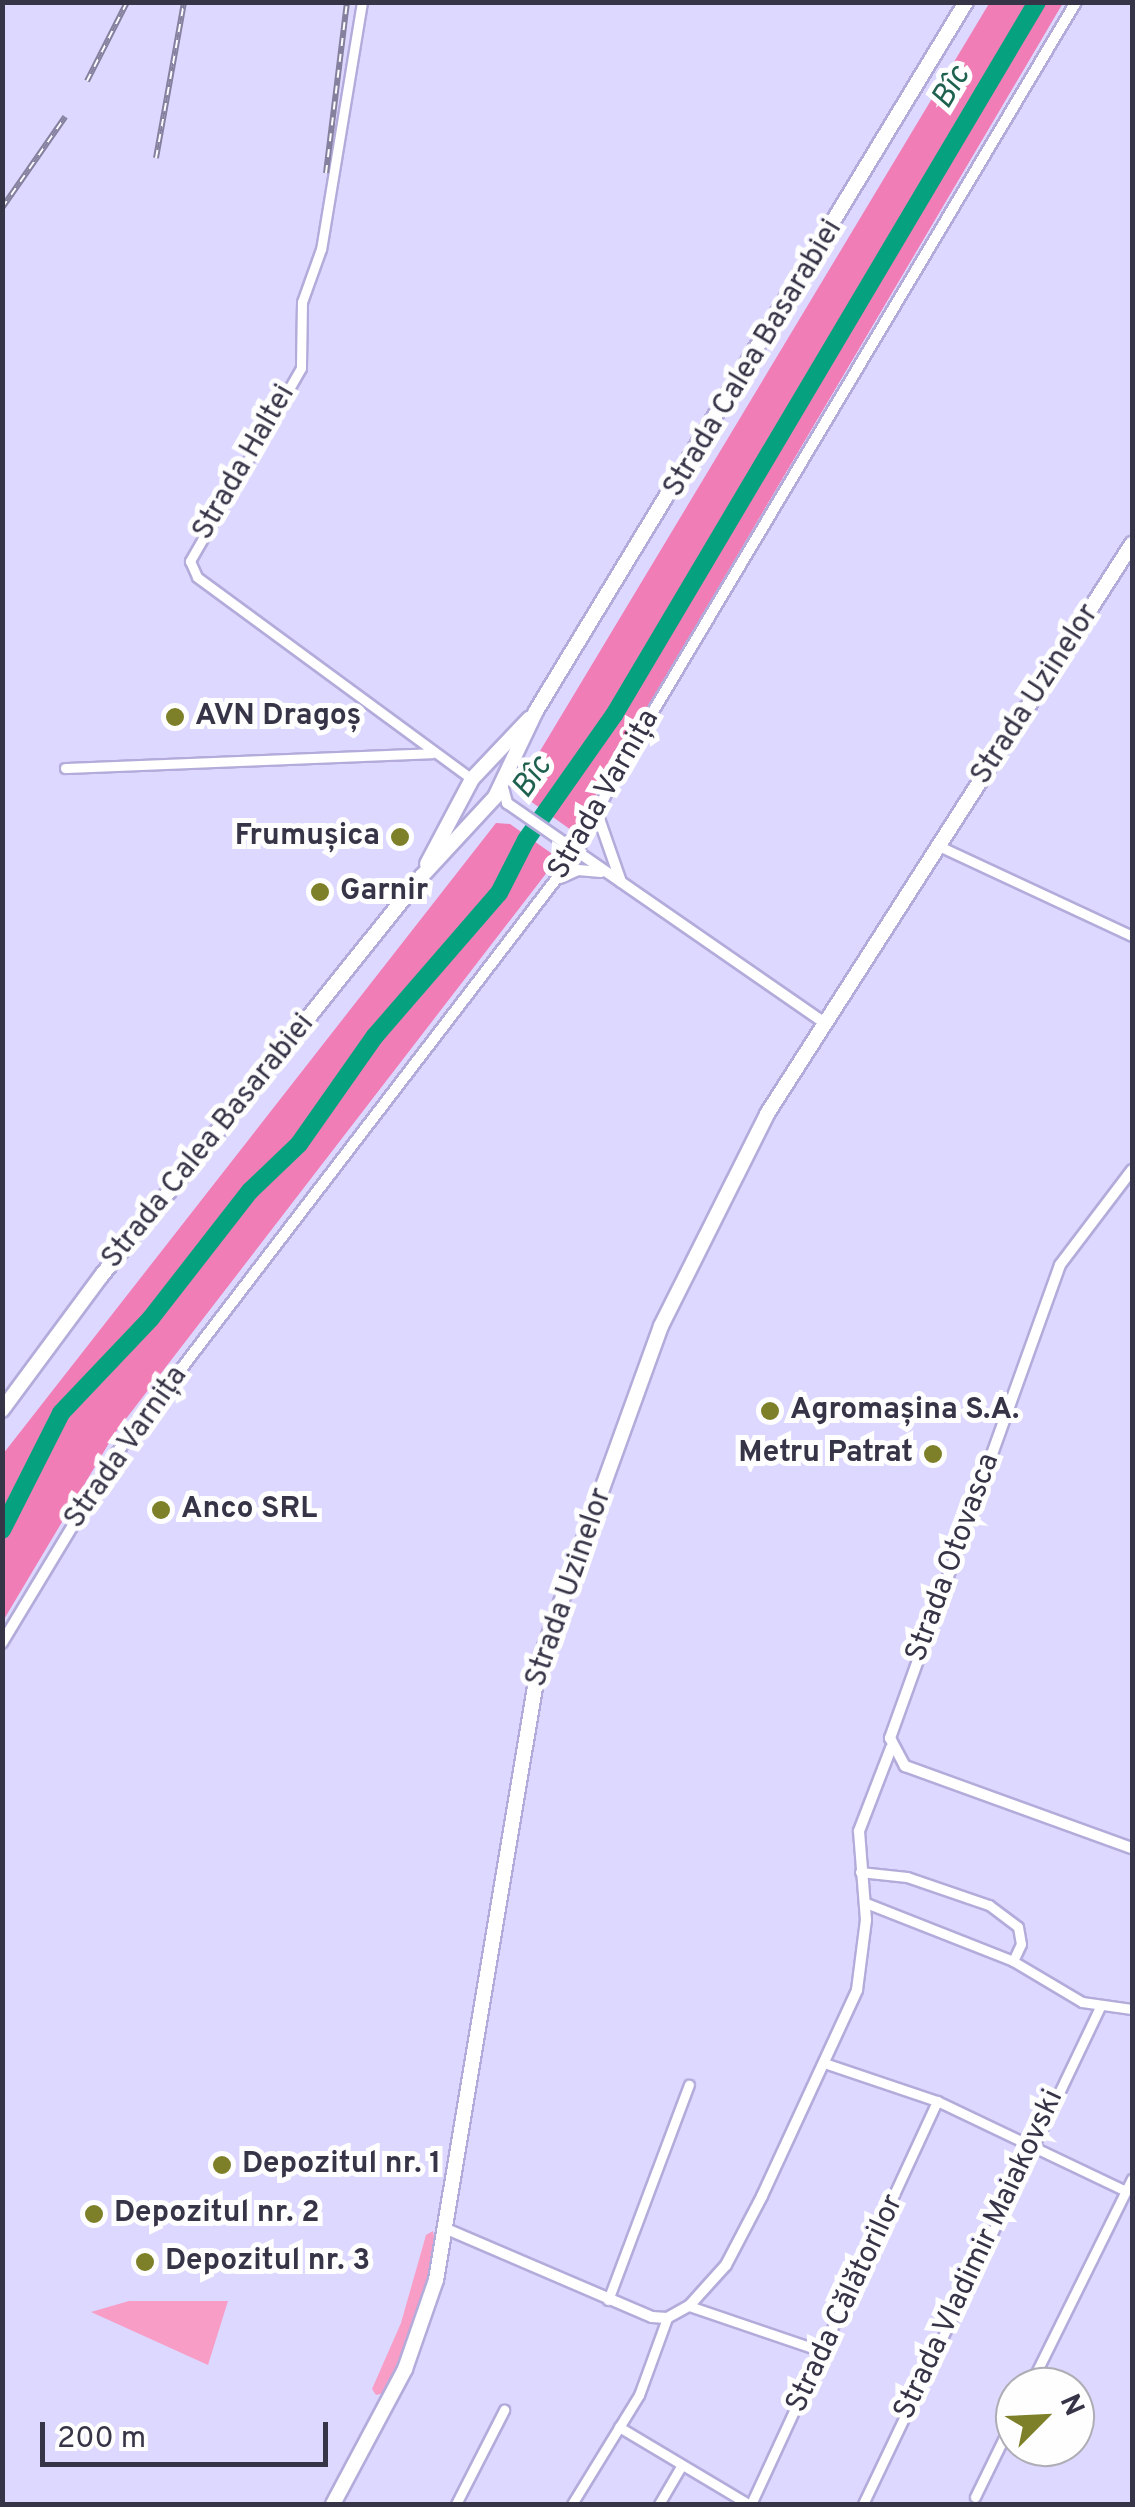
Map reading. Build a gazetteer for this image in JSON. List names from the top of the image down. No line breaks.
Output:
{"streets":{"main road":["Strada Calea Basarabiei","Strada Uzinelor"],"street":["Strada Haltei","Strada Varnița","Strada Otovasca","Strada Vladimir Maiakovski","Strada Călătorilor"]},"crossings":[["Strada Calea Basarabiei","Strada Haltei"]],"water":["Bîc"],"places":["AVN Dragoș","Frumușica","Garnir","Agromașina S.A.","Metru Patrat","Anco SRL","Depozitul nr. 1","Depozitul nr. 2","Depozitul nr. 3"],"scale_bar":"200 m","north":"top right"}
